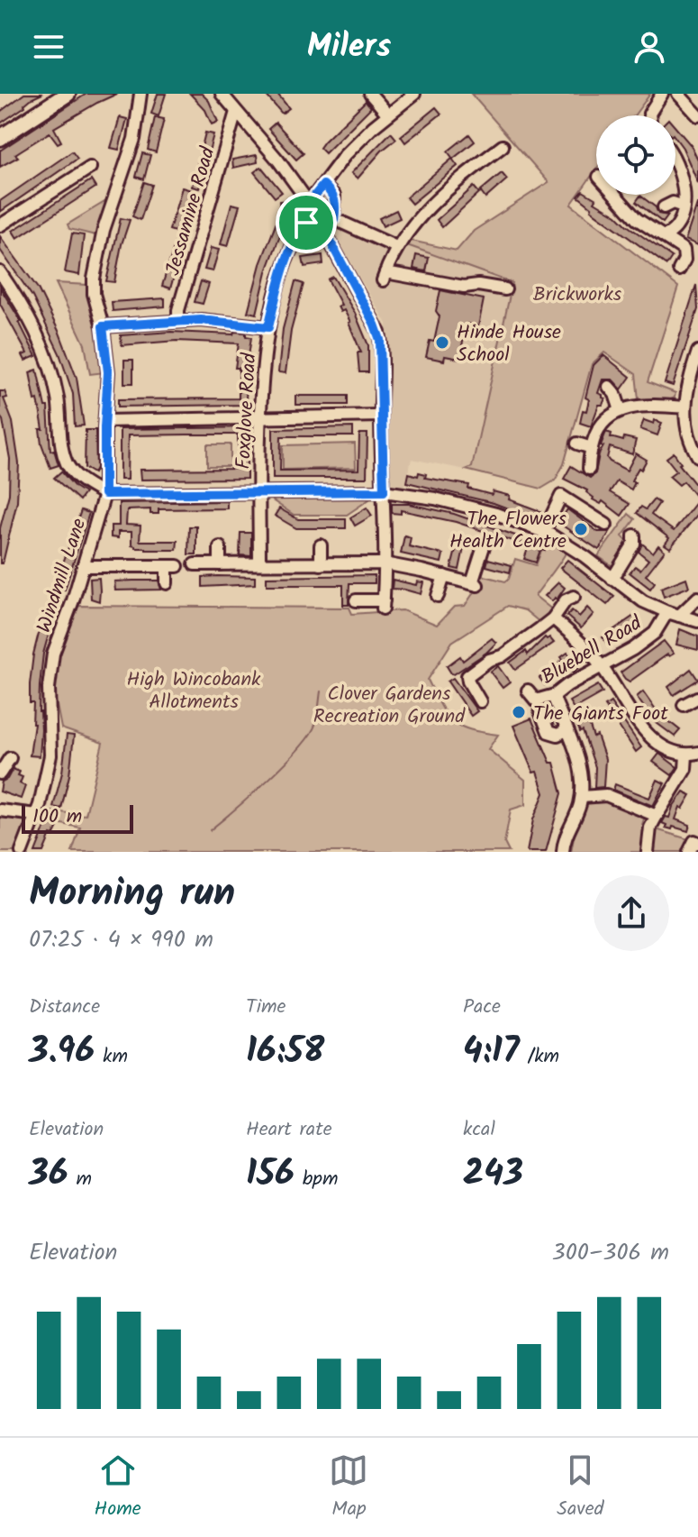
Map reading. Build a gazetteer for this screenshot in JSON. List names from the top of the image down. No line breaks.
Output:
{"streets":{"street":["Jessamine Road","Foxglove Road","Windmill Lane","Bluebell Road"]},"parks":["Brickworks","High Wincobank Allotments","Clover Gardens Recreation Ground"],"places":["Hinde House School","The Flowers Health Centre","The Giants Foot"],"scale_bar":"100 m","page":{"header":"Milers","scale":"100 m","heading":["Morning run","07:25 · 4 × 990 m"],"stats":[["Distance","3.96 km"],["Time","16:58"],["Pace","4:17 /km"],["Elevation","36 m"],["Heart rate","156 bpm"],["kcal","243"]],"chart":["Elevation","300–306 m"],"tabs":["Home","Map","Saved"]}}
